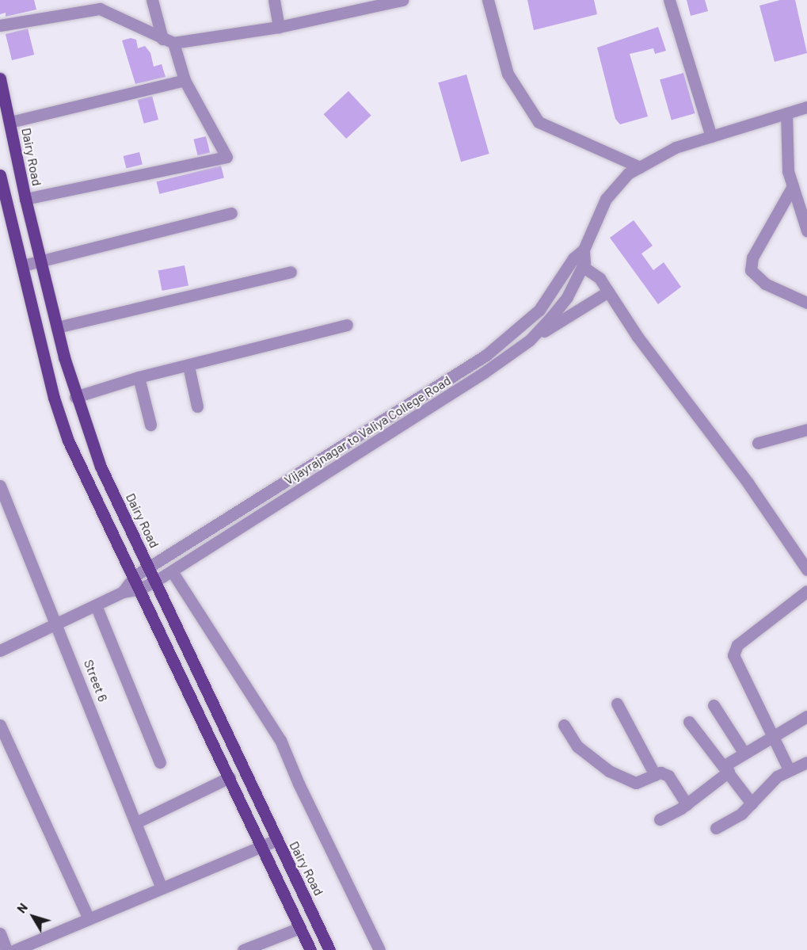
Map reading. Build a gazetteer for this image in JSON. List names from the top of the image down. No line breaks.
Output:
{"streets":{"main road":["Dairy Road"],"street":["Vijayrajnagar to Valiya College Road","Street 6"]},"crossings":[["Dairy Road","Vijayrajnagar to Valiya College Road"],["Vijayrajnagar to Valiya College Road","Street 6"]],"north":"top left"}
